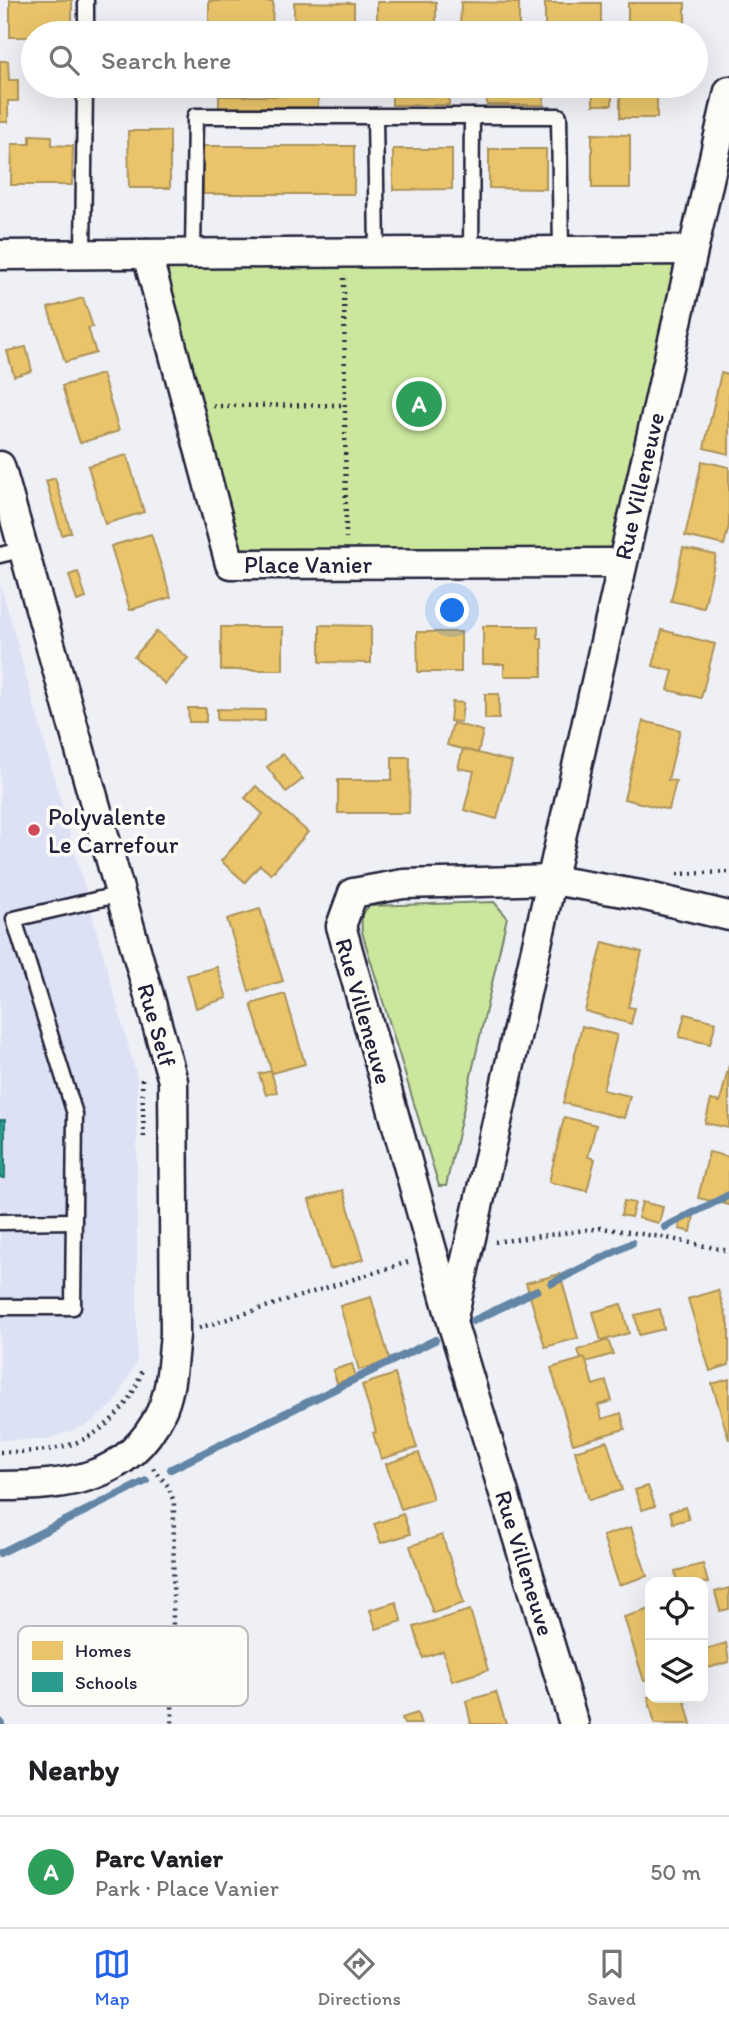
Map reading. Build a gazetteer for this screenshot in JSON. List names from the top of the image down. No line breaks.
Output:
{"streets":{"street":["Rue Villeneuve","Place Vanier","Rue Self"]},"crossings":[["Rue Villeneuve","Place Vanier"]],"places":["Polyvalente Le Carrefour"],"legend":["Homes","Schools"],"page":{"search":"Search here","pins":"A","heading":"Nearby","list":[{"mark":"A","name":"Parc Vanier","note":"Park · Place Vanier","value":"50 m"}],"nav":["Map","Directions","Saved"]}}
